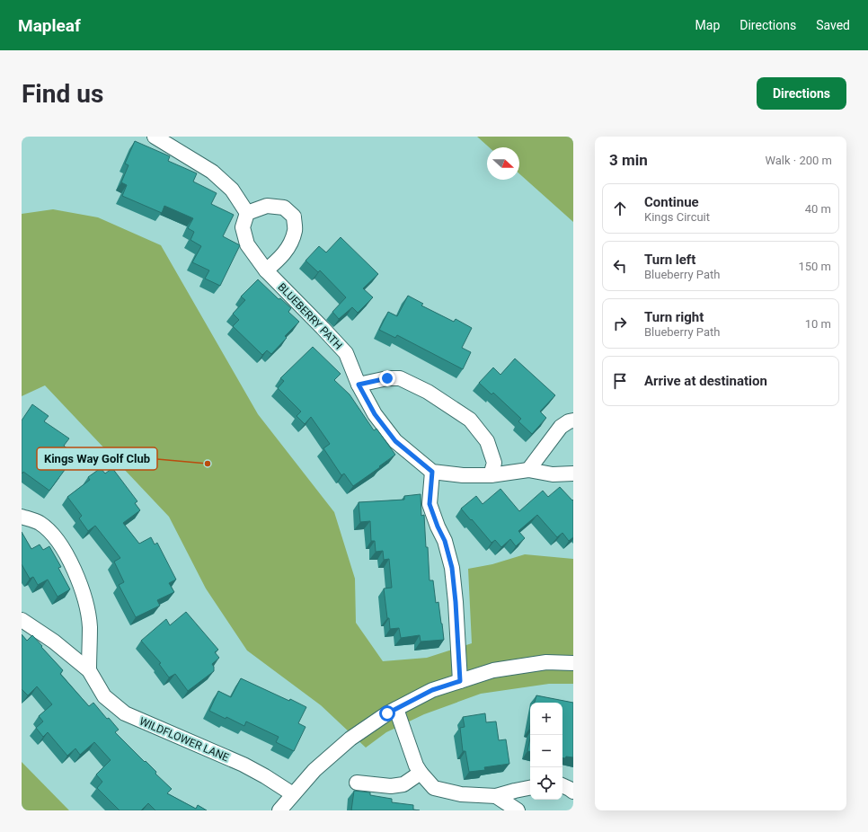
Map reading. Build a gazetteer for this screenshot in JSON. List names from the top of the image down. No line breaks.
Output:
{"streets":{"street":["BLUEBERRY PATH","WILDFLOWER LANE"]},"places":["Kings Way Golf Club"],"north":"right","page":{"header":"Mapleaf","nav":["Map","Directions","Saved"],"buttons":"Directions","title":"Find us","heading":["3 min","Walk · 200 m"],"list":[["Continue","Kings Circuit","40 m"],["Turn left","Blueberry Path","150 m"],["Turn right","Blueberry Path","10 m"],"Arrive at destination"],"map_buttons":["+","−"]}}
